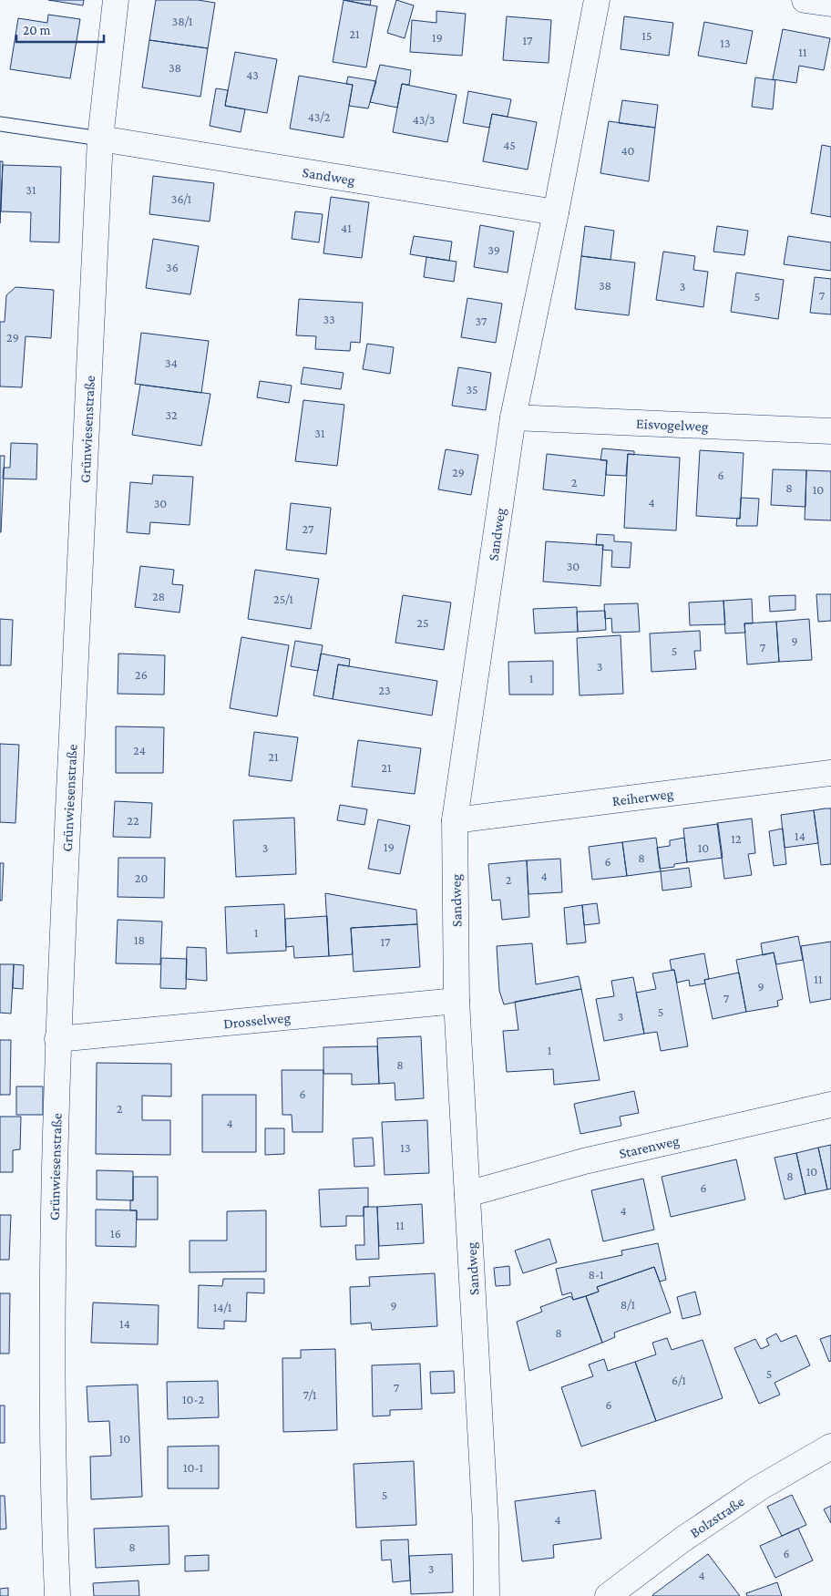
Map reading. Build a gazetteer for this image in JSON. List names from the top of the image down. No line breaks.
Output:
{"streets":{"street":["Sandweg","Eisvogelweg","Grünwiesenstraße","Reiherweg","Drosselweg","Starenweg","Bolzstraße"]},"crossings":[["Sandweg","Eisvogelweg"],["Sandweg","Grünwiesenstraße"],["Sandweg","Reiherweg"],["Sandweg","Drosselweg"],["Sandweg","Starenweg"],["Grünwiesenstraße","Drosselweg"]],"house_numbers":["38/1","21","15","19","17","13","11","38","43","43/2","43/3","45","40","31","36/1","41","39","36","38","3","7","5","33","37","29","34","35","32","31","29","6","2","8","10","4","30","27","30","28","25/1","25","9","7","5","3","26","1","23","24","21","21","22","14","12","19","3","10","8","6","4","20","2","1","18","17","11","9","7","5","3","1","8","6","2","4","13","10","8","6","4","11","16","8-1","8/1","9","14/1","14","8","5","6/1","7","7/1","10-2","6","10","10-1","5","4","8","6","3","4"],"scale_bar":"20 m"}
